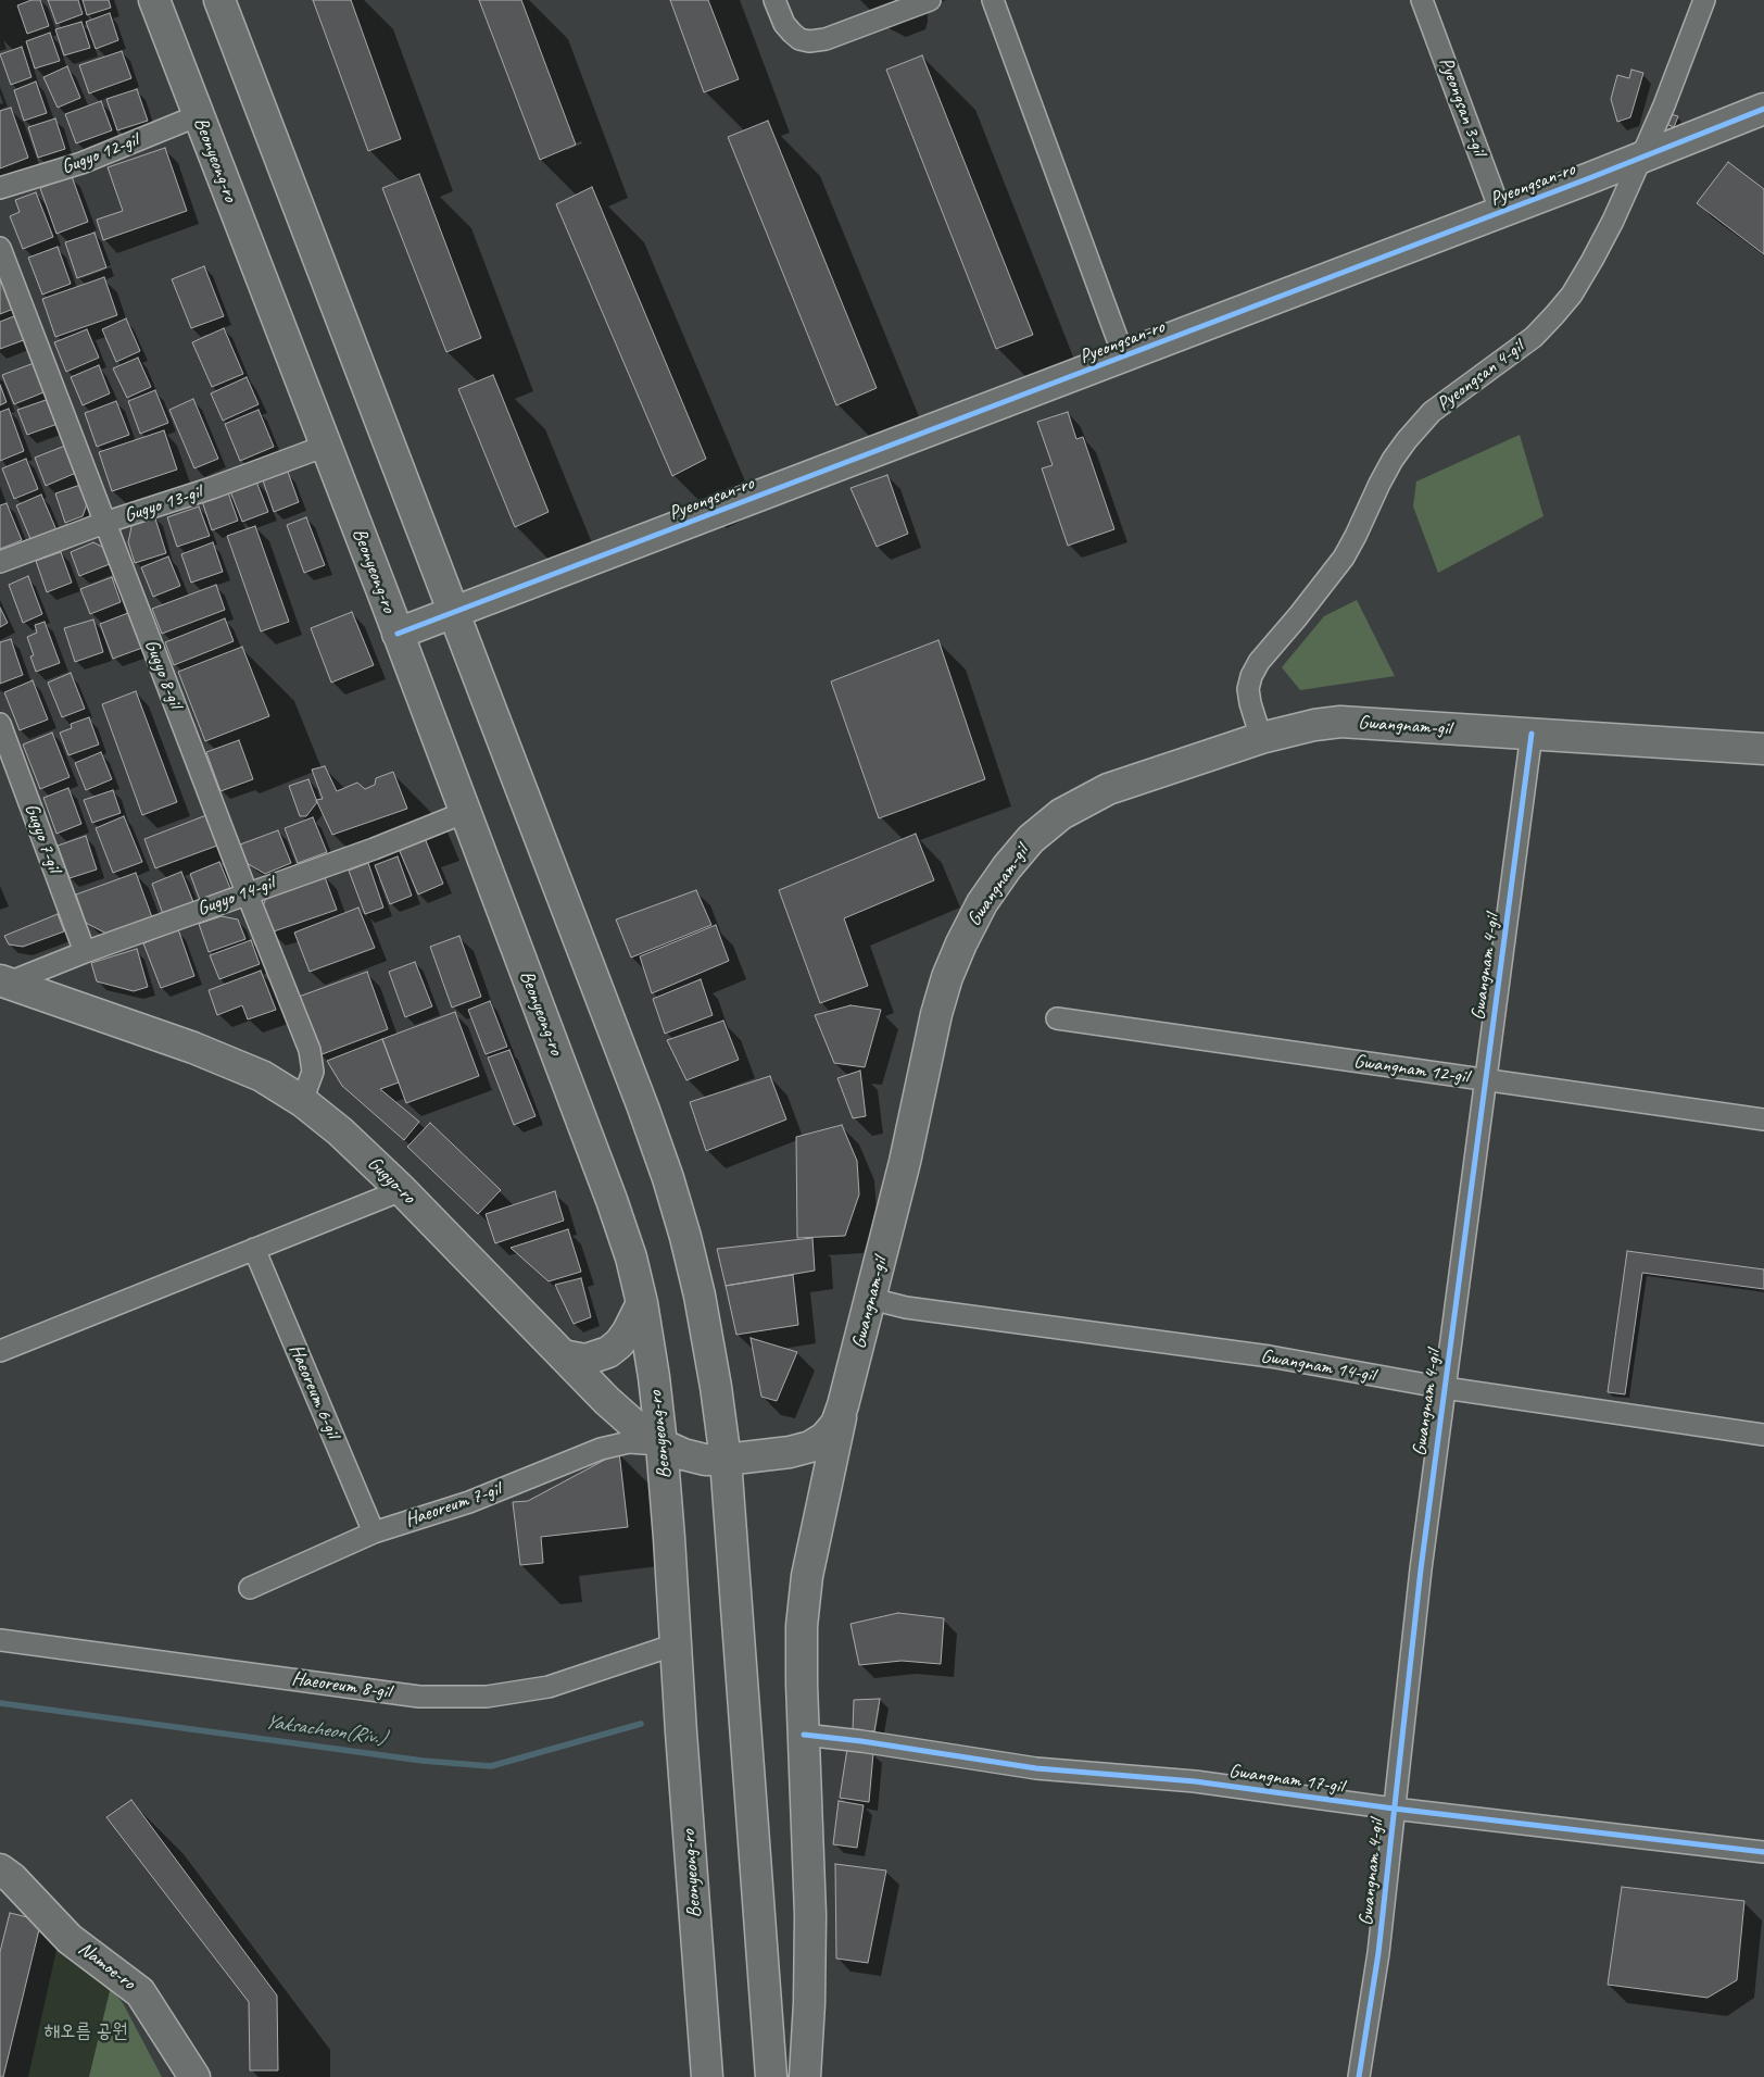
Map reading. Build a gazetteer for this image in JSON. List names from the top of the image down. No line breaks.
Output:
{"streets":{"main road":["Beonyeong-ro","Pyeongsan-ro","Gwangnam-gil","Gugyo-ro","Namoe-ro"],"street":["Pyeongsan 3-gil","Gugyo 12-gil","Pyeongsan 4-gil","Gugyo 13-gil","Gugyo 8-gil","Gugyo 7-gil","Gugyo 14-gil","Gwangnam 4-gil","Gwangnam 12-gil","Gwangnam 14-gil","Haeoreum 6-gil","Haeoreum 7-gil","Haeoreum 8-gil","Gwangnam 17-gil"]},"crossings":[["Pyeongsan 3-gil","Pyeongsan-ro"],["Gugyo 12-gil","Beonyeong-ro"],["Beonyeong-ro","Pyeongsan-ro"],["Beonyeong-ro","Gugyo 13-gil"],["Beonyeong-ro","Gugyo 14-gil"],["Beonyeong-ro","Gugyo-ro"],["Beonyeong-ro","Haeoreum 7-gil"],["Beonyeong-ro","Haeoreum 8-gil"],["Pyeongsan-ro","Pyeongsan 4-gil"],["Pyeongsan 4-gil","Gwangnam-gil"],["Gugyo 13-gil","Gugyo 8-gil"],["Gugyo 8-gil","Gugyo 14-gil"],["Gugyo 8-gil","Gugyo-ro"],["Gwangnam-gil","Gwangnam 4-gil"],["Gwangnam-gil","Gugyo-ro"],["Gwangnam-gil","Gwangnam 14-gil"],["Gugyo 7-gil","Gugyo 14-gil"],["Gugyo 14-gil","Gugyo-ro"],["Gwangnam 4-gil","Gwangnam 12-gil"],["Gwangnam 4-gil","Gwangnam 14-gil"],["Gwangnam 4-gil","Gwangnam 17-gil"],["Gugyo-ro","Haeoreum 7-gil"],["Haeoreum 6-gil","Haeoreum 7-gil"]],"water":["Yaksacheon(Riv.)"],"parks":["해오름 공원"]}
